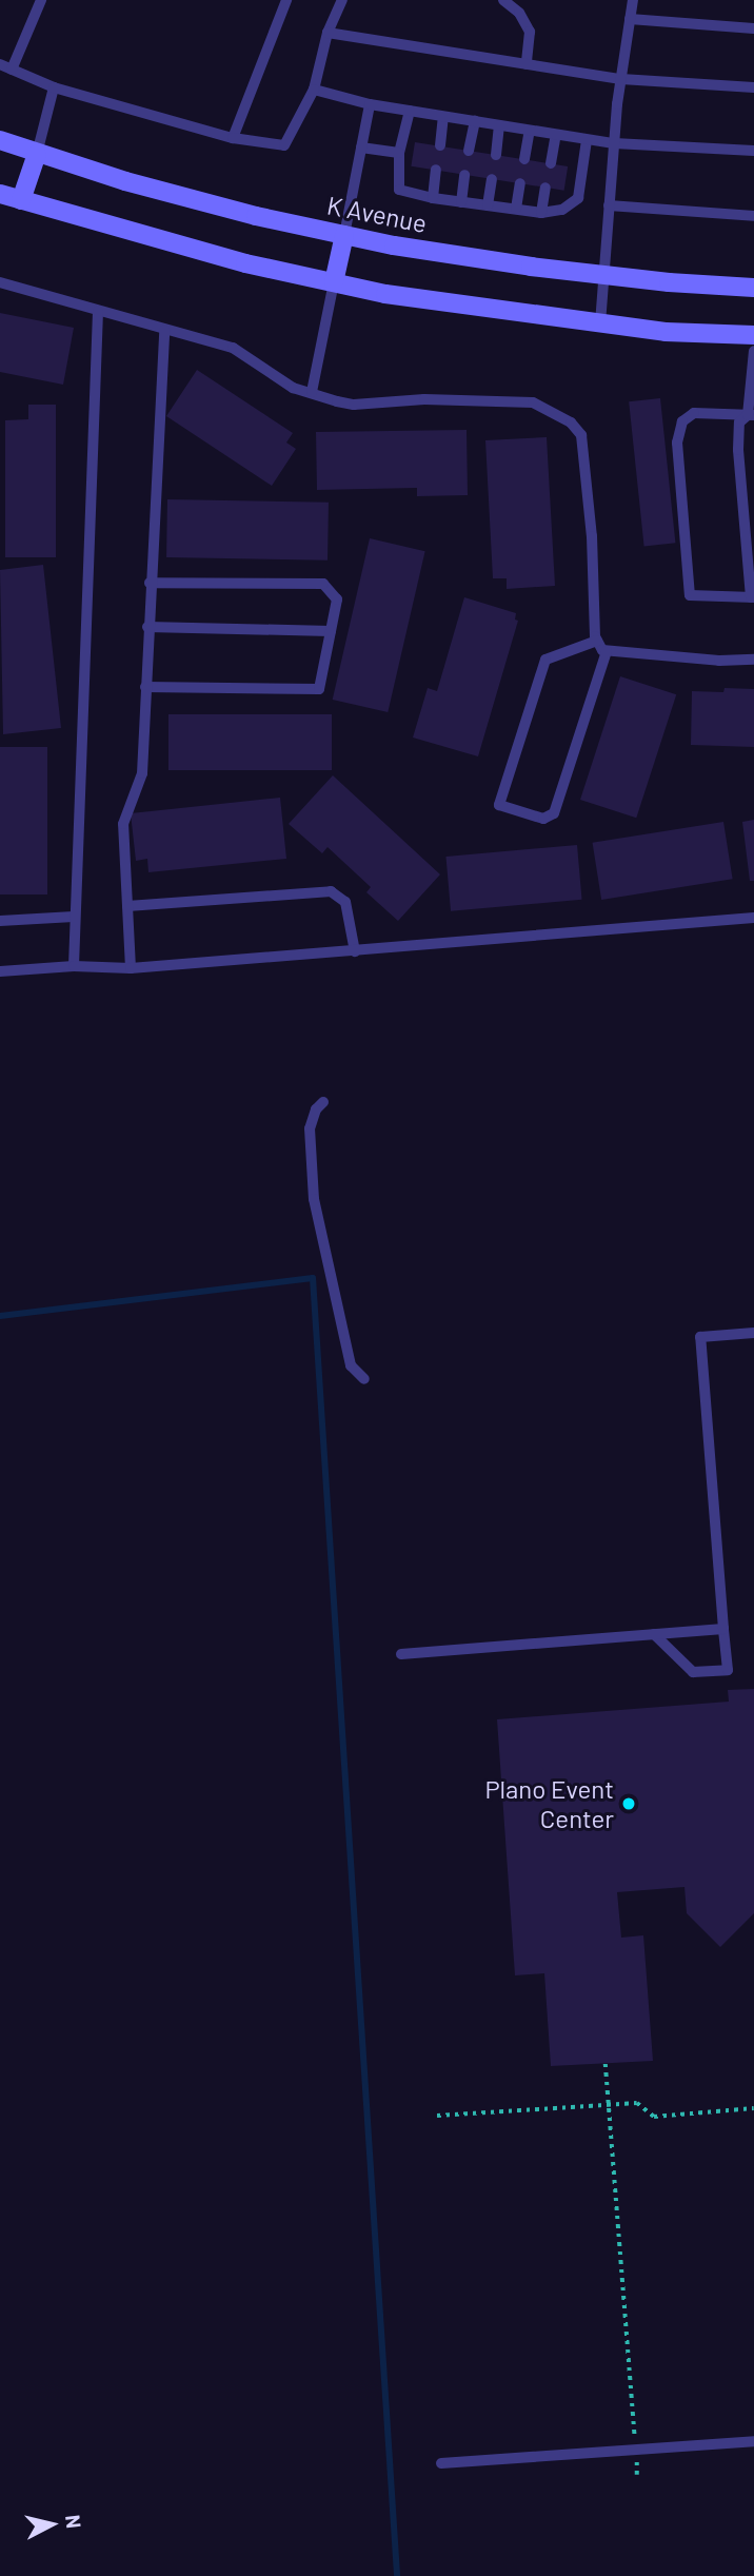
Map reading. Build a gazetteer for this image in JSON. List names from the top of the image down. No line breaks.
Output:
{"streets":{"main road":["K Avenue"]},"places":["Plano Event Center"],"north":"right"}
